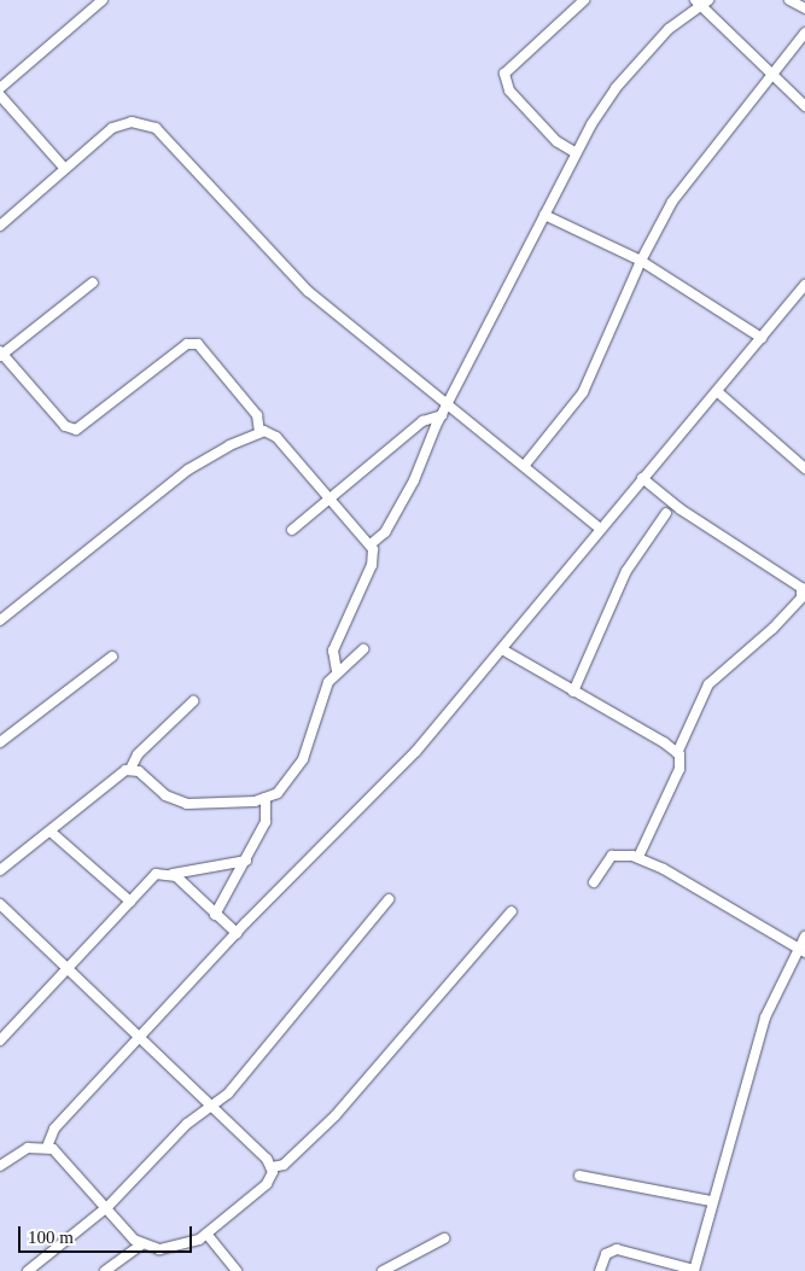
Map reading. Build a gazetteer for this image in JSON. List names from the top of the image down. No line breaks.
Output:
{"scale_bar":"100 m"}
